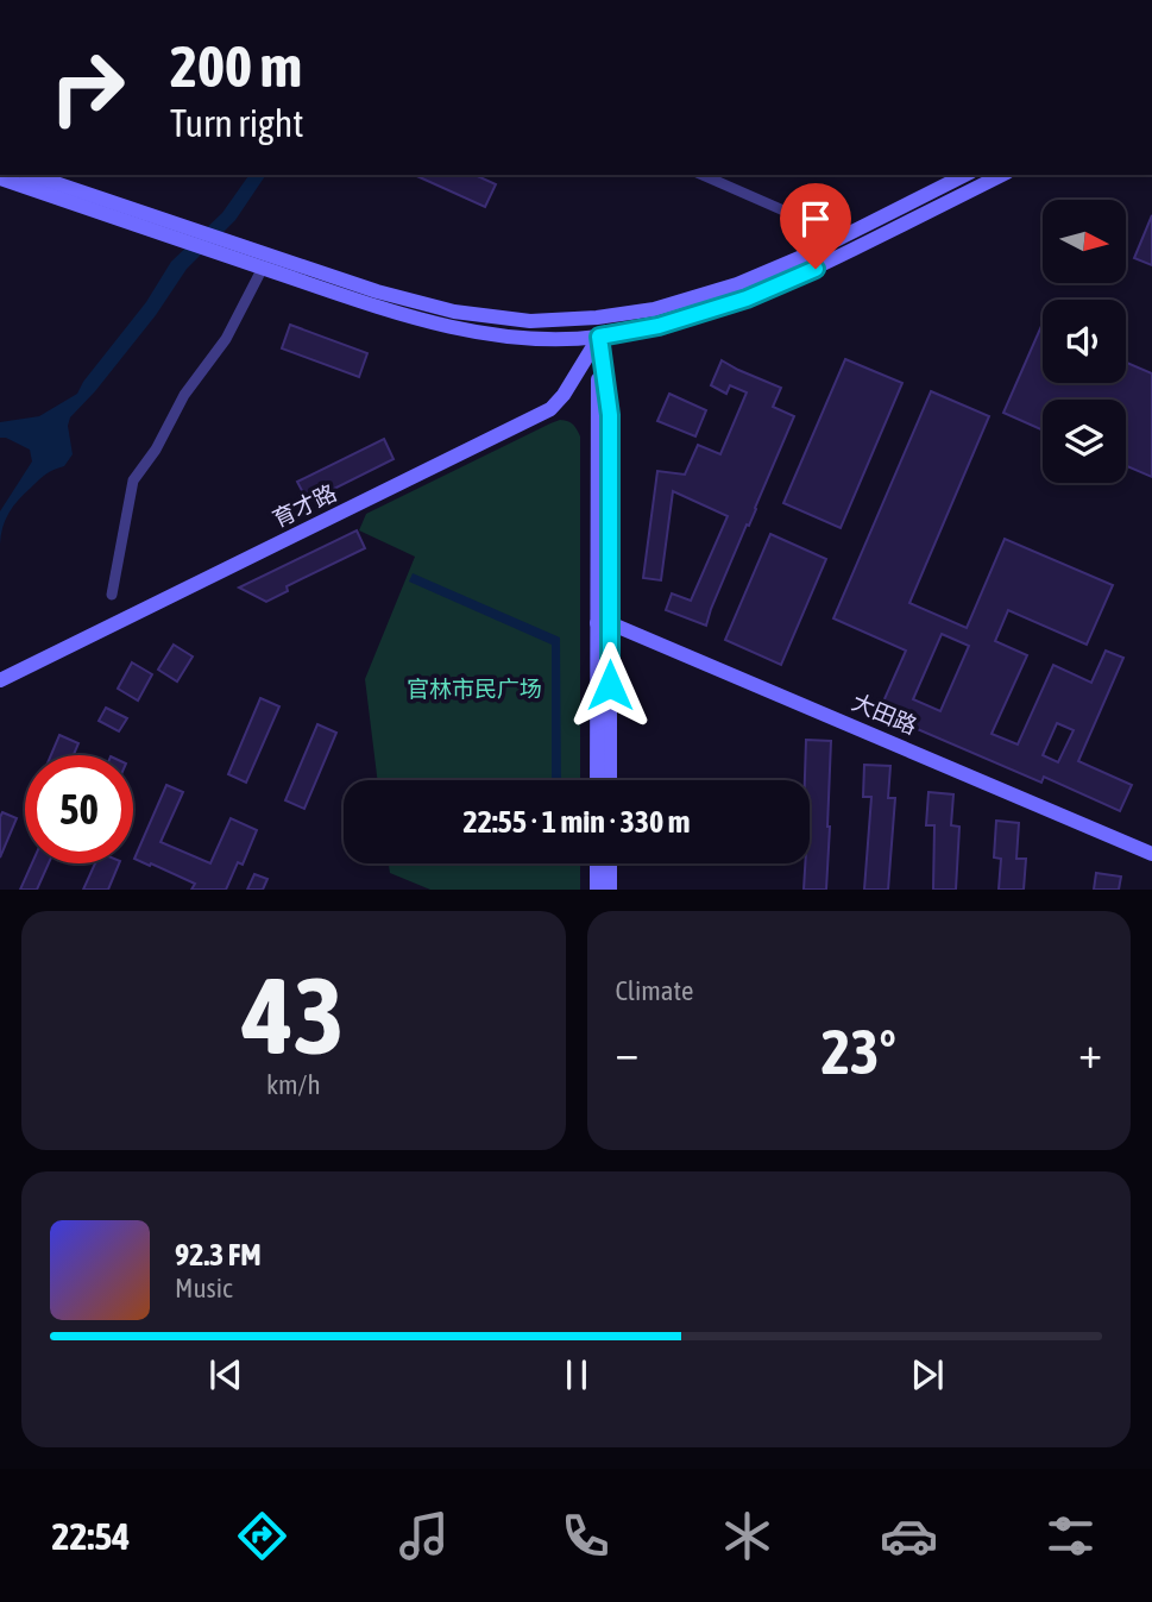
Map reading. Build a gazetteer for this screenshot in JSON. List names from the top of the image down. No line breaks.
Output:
{"streets":{"main road":["育才路","大田路"]},"parks":["官林市民广场"],"north":"right","page":{"turn":["200 m","Turn right"],"limit":"50","trip":"22:55 · 1 min · 330 m","tile":[["43","km/h"],"Climate"],"heat":["−","23°","+"],"song":["92.3 FM","Music"],"tabs":"22:54"}}
